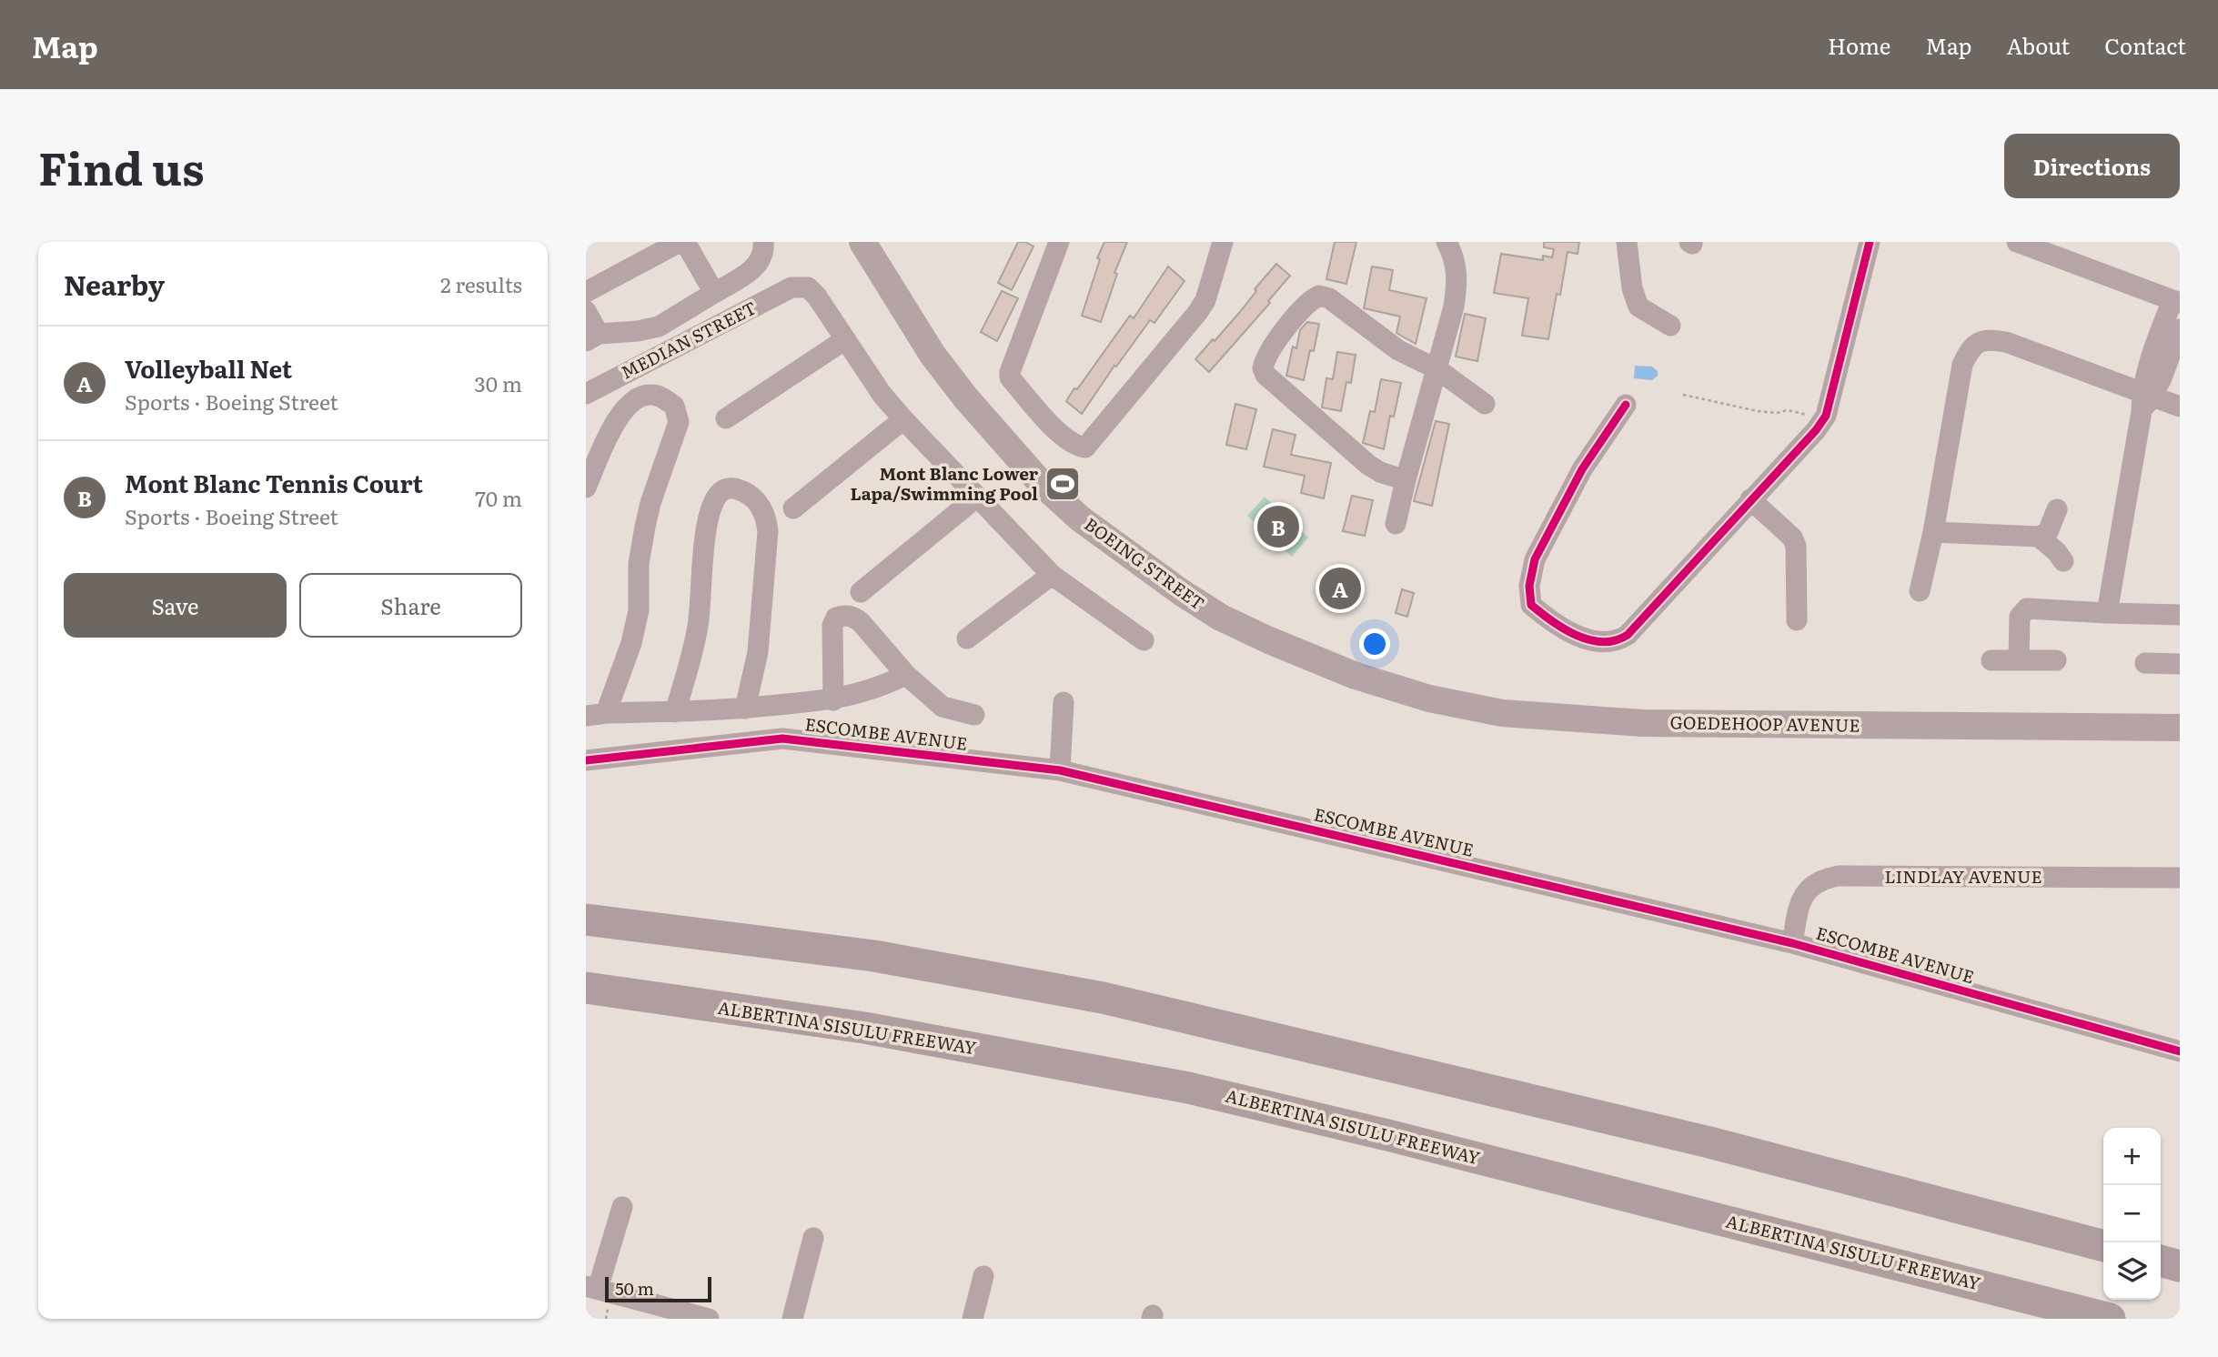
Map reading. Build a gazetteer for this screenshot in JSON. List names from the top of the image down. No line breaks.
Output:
{"streets":{"highway":["ALBERTINA SISULU FREEWAY"],"main road":["BOEING STREET","GOEDEHOOP AVENUE"],"street":["MEDIAN STREET","ESCOMBE AVENUE","LINDLAY AVENUE"]},"crossings":[["BOEING STREET","GOEDEHOOP AVENUE"],["ESCOMBE AVENUE","LINDLAY AVENUE"]],"places":{"sports":["Mont Blanc Lower Lapa/Swimming Pool"]},"scale_bar":"50 m","page":{"header":"Map","nav":["Home","Map","About","Contact"],"title":"Find us","buttons":["Directions",["Save","Share"]],"heading":["Nearby","2 results"],"list":[{"mark":"A","name":"Volleyball Net","note":"Sports · Boeing Street","value":"30 m"},{"mark":"B","name":"Mont Blanc Tennis Court","note":"Sports · Boeing Street","value":"70 m"}],"pins":["B","A"],"map_buttons":["+","−"],"scale":"50 m"}}
